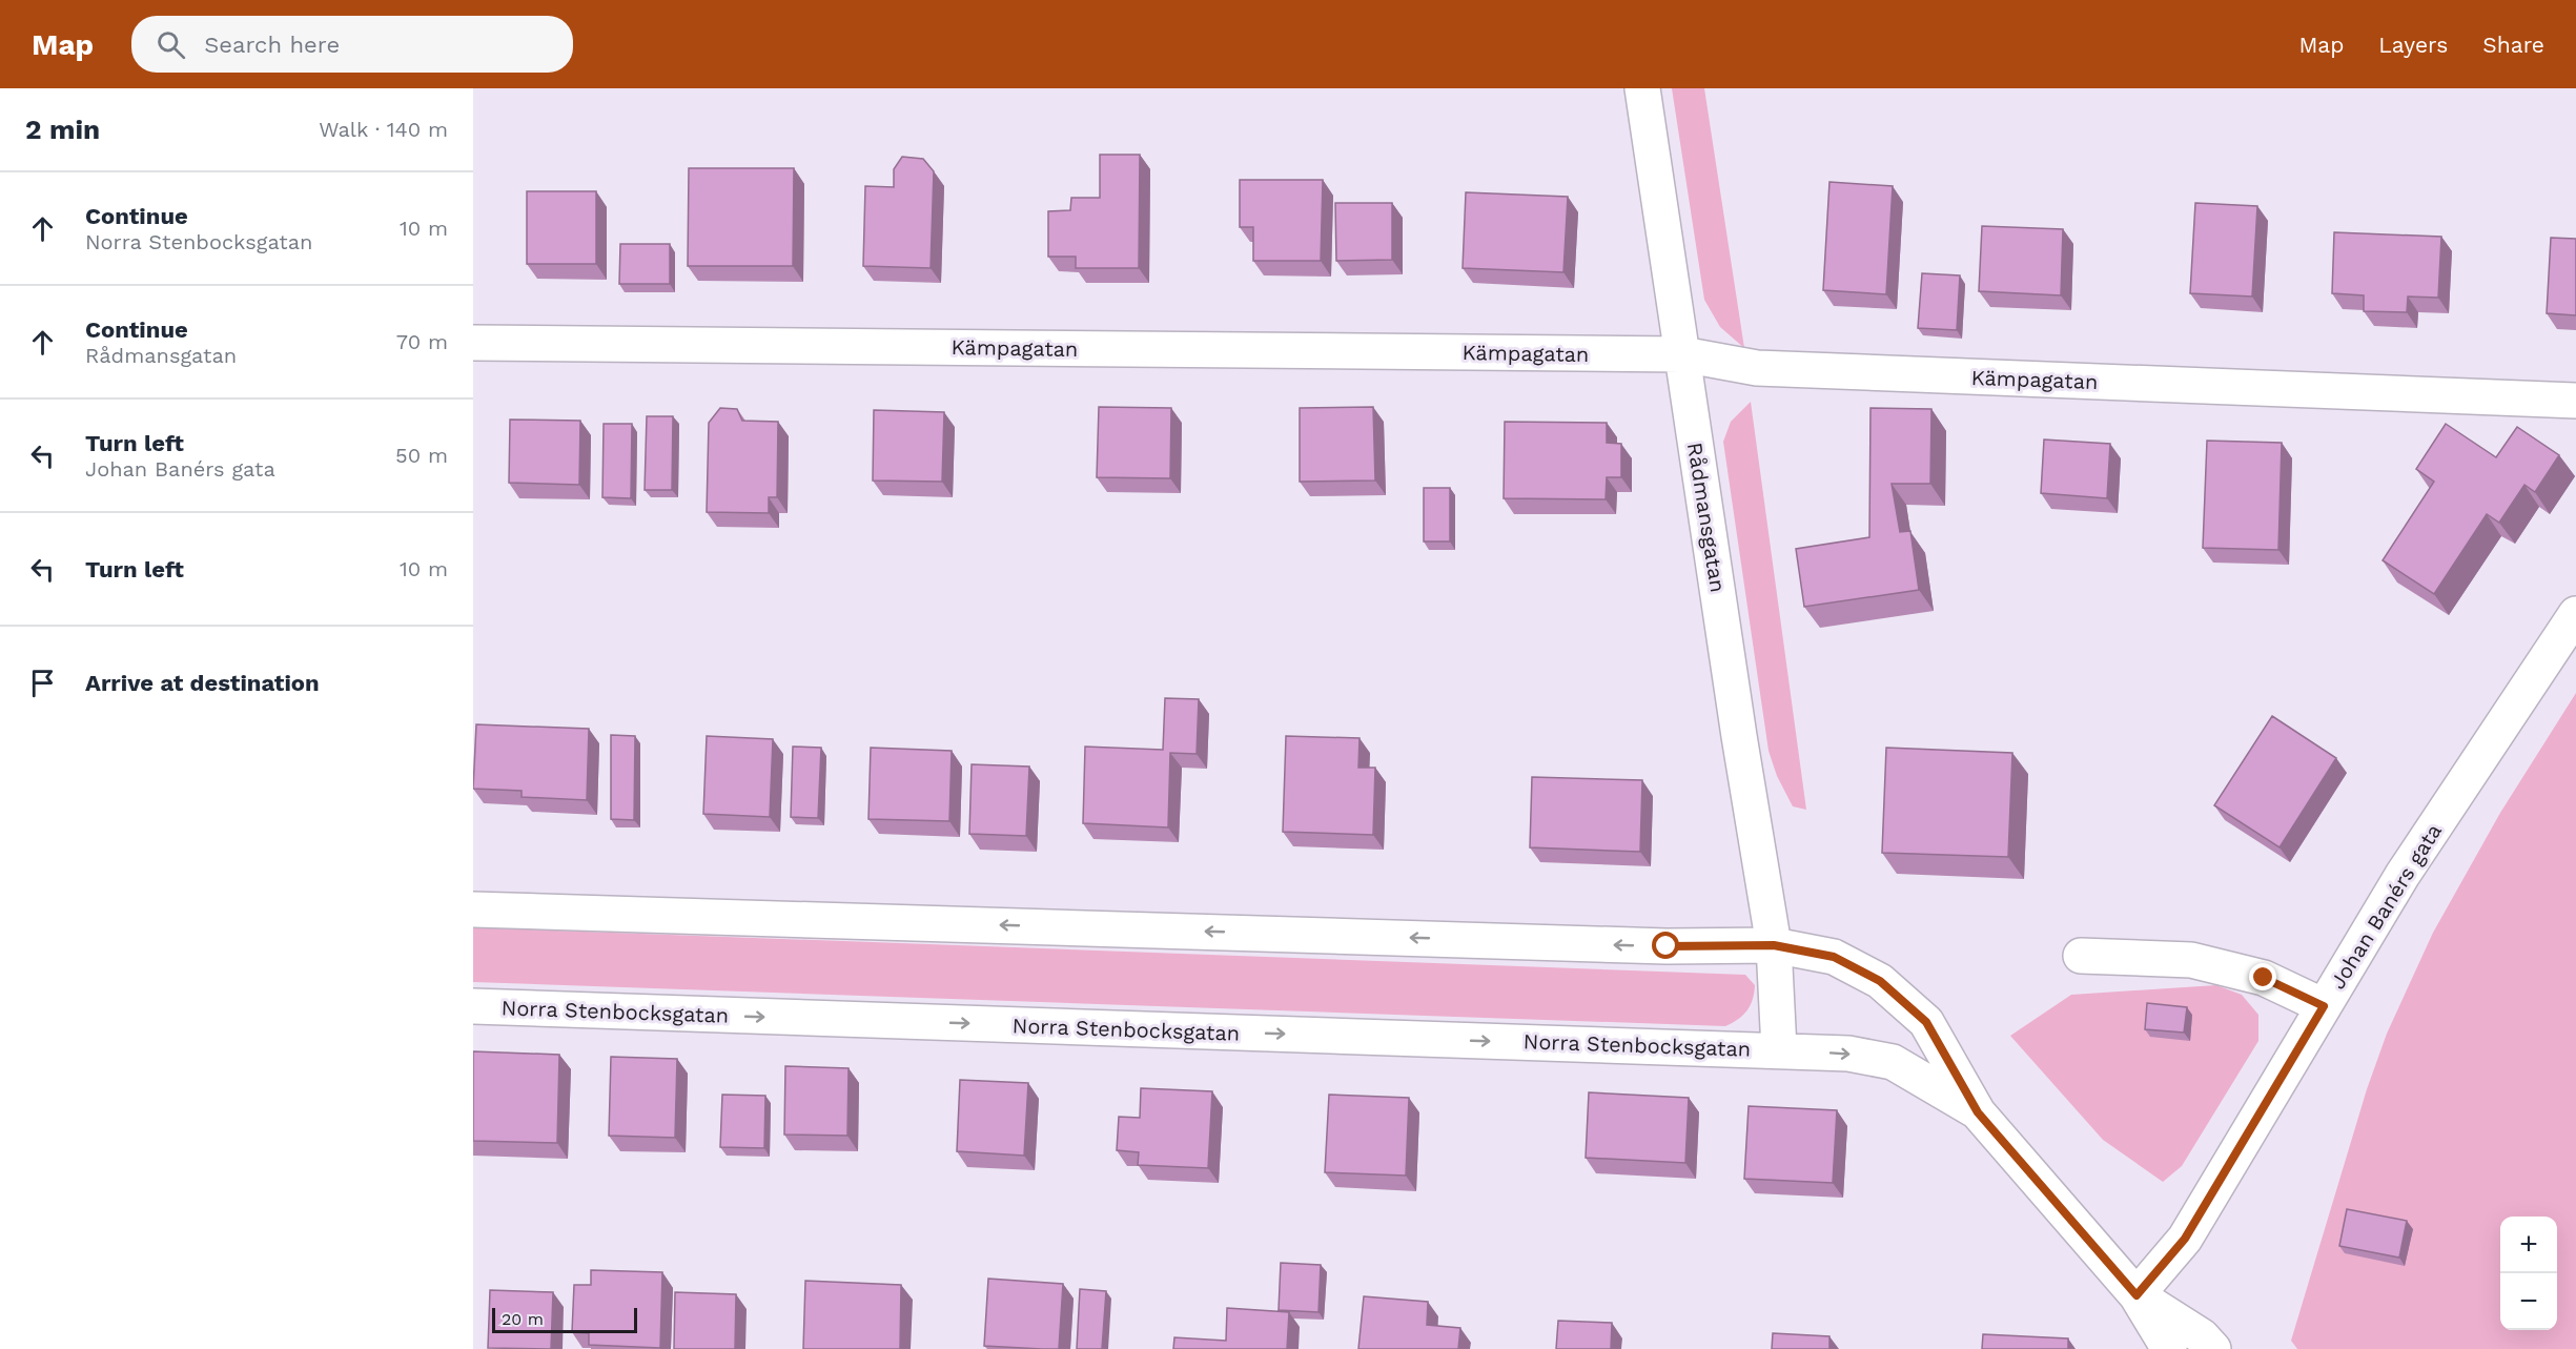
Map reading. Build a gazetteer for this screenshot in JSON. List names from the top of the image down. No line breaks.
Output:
{"streets":{"street":["Kämpagatan","Rådmansgatan","Johan Banérs gata","Norra Stenbocksgatan"]},"crossings":[["Kämpagatan","Rådmansgatan"],["Rådmansgatan","Norra Stenbocksgatan"]],"scale_bar":"20 m","page":{"header":"Map","search":"Search here","nav":["Map","Layers","Share"],"heading":["2 min","Walk · 140 m"],"list":[["Continue","Norra Stenbocksgatan","10 m"],["Continue","Rådmansgatan","70 m"],["Turn left","Johan Banérs gata","50 m"],["Turn left","10 m"],"Arrive at destination"],"map_buttons":["+","−"],"scale":"20 m"}}
